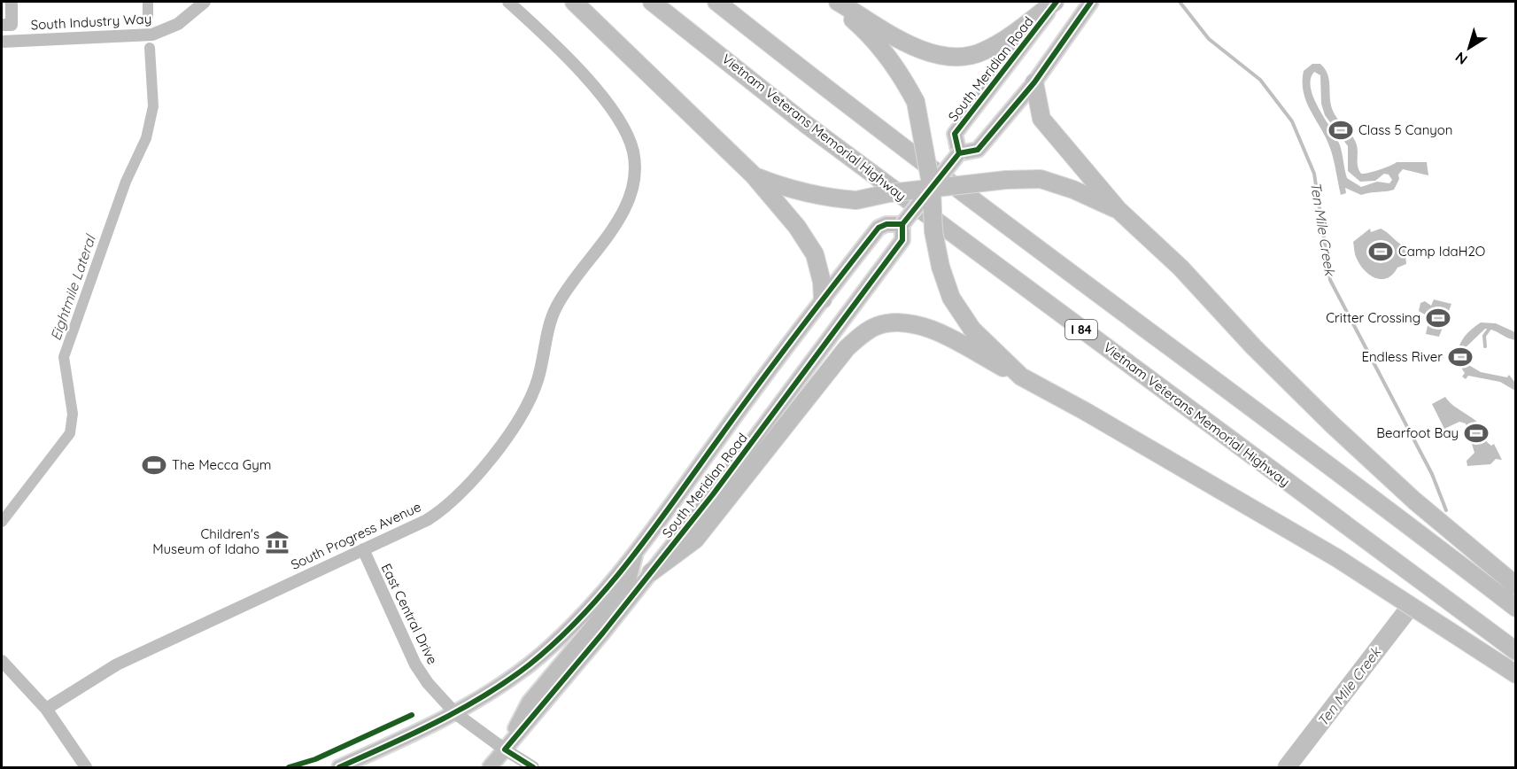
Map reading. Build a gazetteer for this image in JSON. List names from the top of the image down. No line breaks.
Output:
{"streets":{"highway":["Vietnam Veterans Memorial Highway","I 84"],"main road":["South Meridian Road"],"street":["South Industry Way","South Progress Avenue","East Central Drive"]},"crossings":[["South Meridian Road","East Central Drive"],["South Progress Avenue","East Central Drive"]],"water":["Ten Mile Creek","Eightmile Lateral"],"places":{"sports":["Class 5 Canyon","Camp IdaH2O","Critter Crossing","Endless River","Bearfoot Bay","The Mecca Gym"],"museum":["Children's Museum of Idaho"]},"north":"bottom left"}
